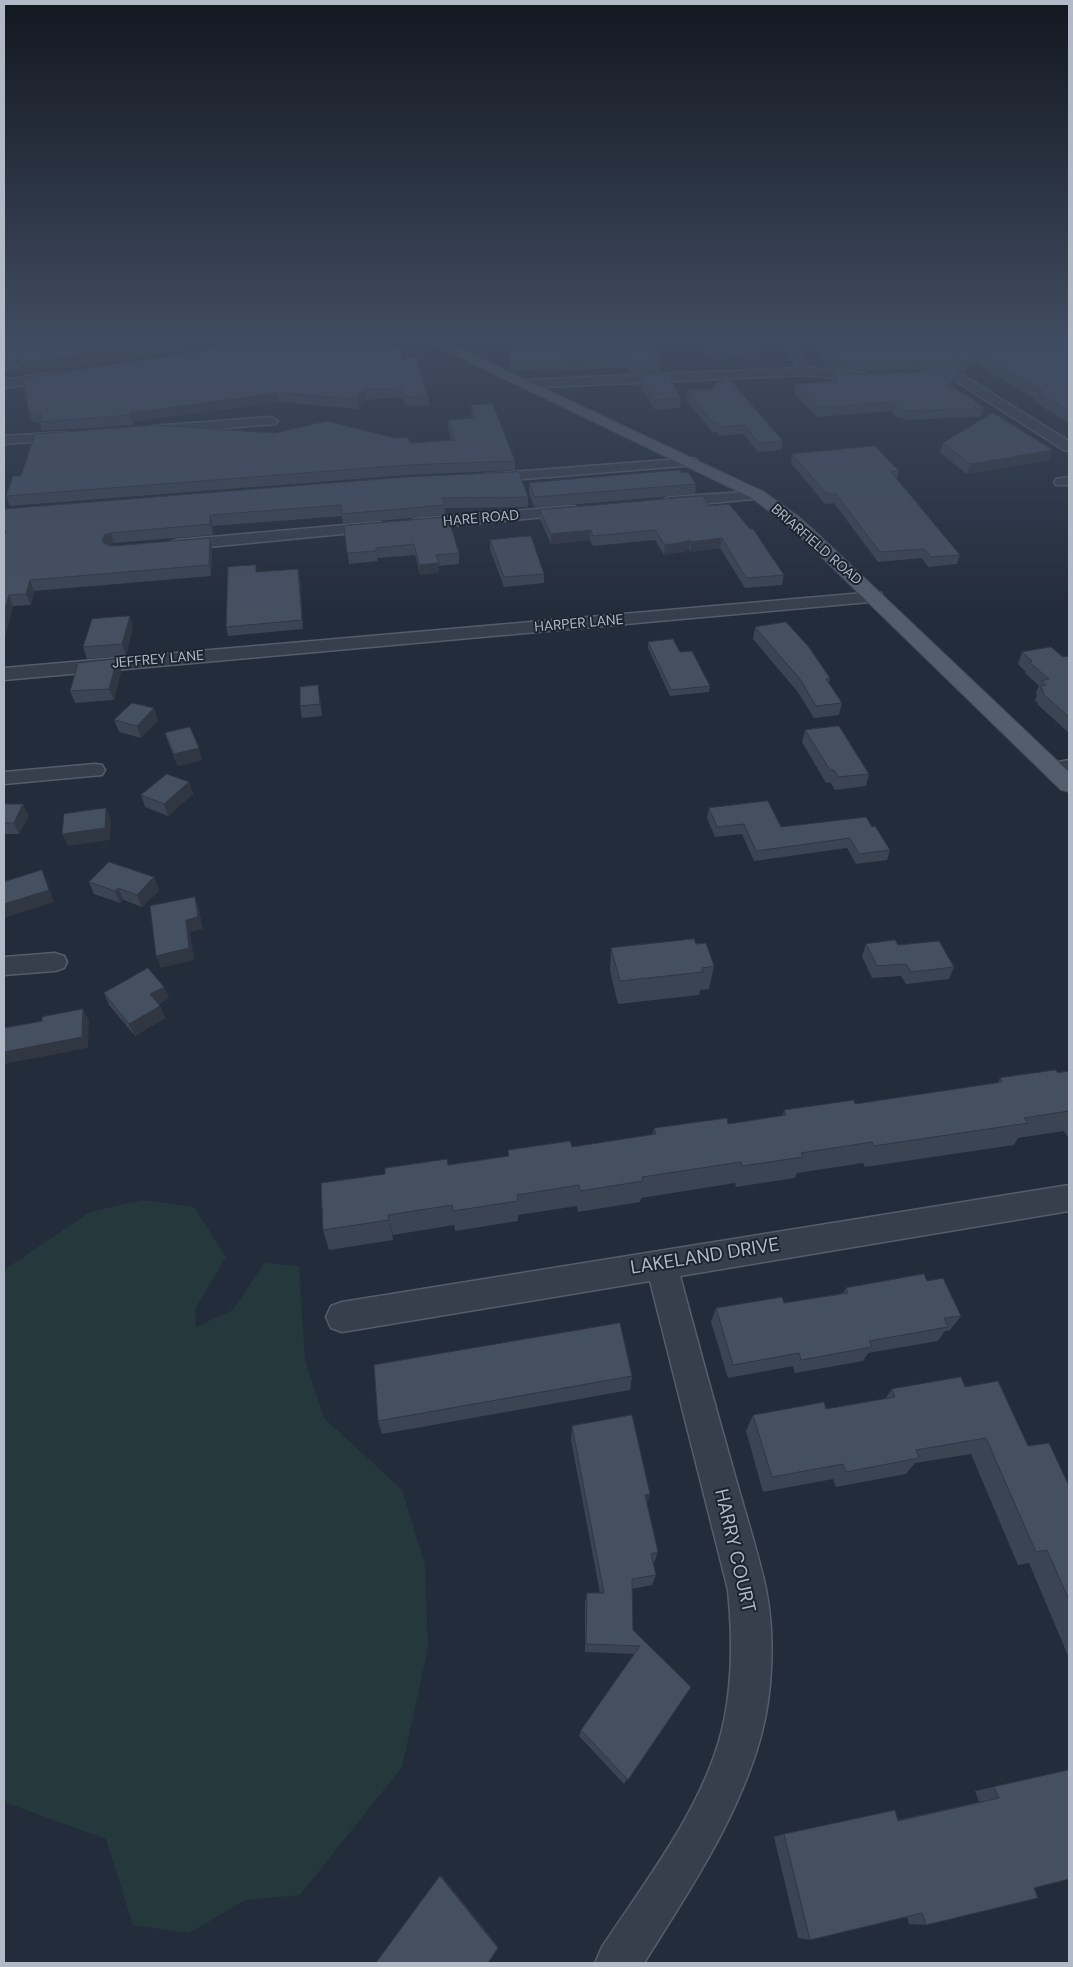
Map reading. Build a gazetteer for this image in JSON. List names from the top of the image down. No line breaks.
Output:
{"streets":{"main road":["BRIARFIELD ROAD"],"street":["HARE ROAD","HARPER LANE","JEFFREY LANE","LAKELAND DRIVE","HARRY COURT"]},"crossings":[["BRIARFIELD ROAD","HARPER LANE"],["HARPER LANE","JEFFREY LANE"],["LAKELAND DRIVE","HARRY COURT"]]}
